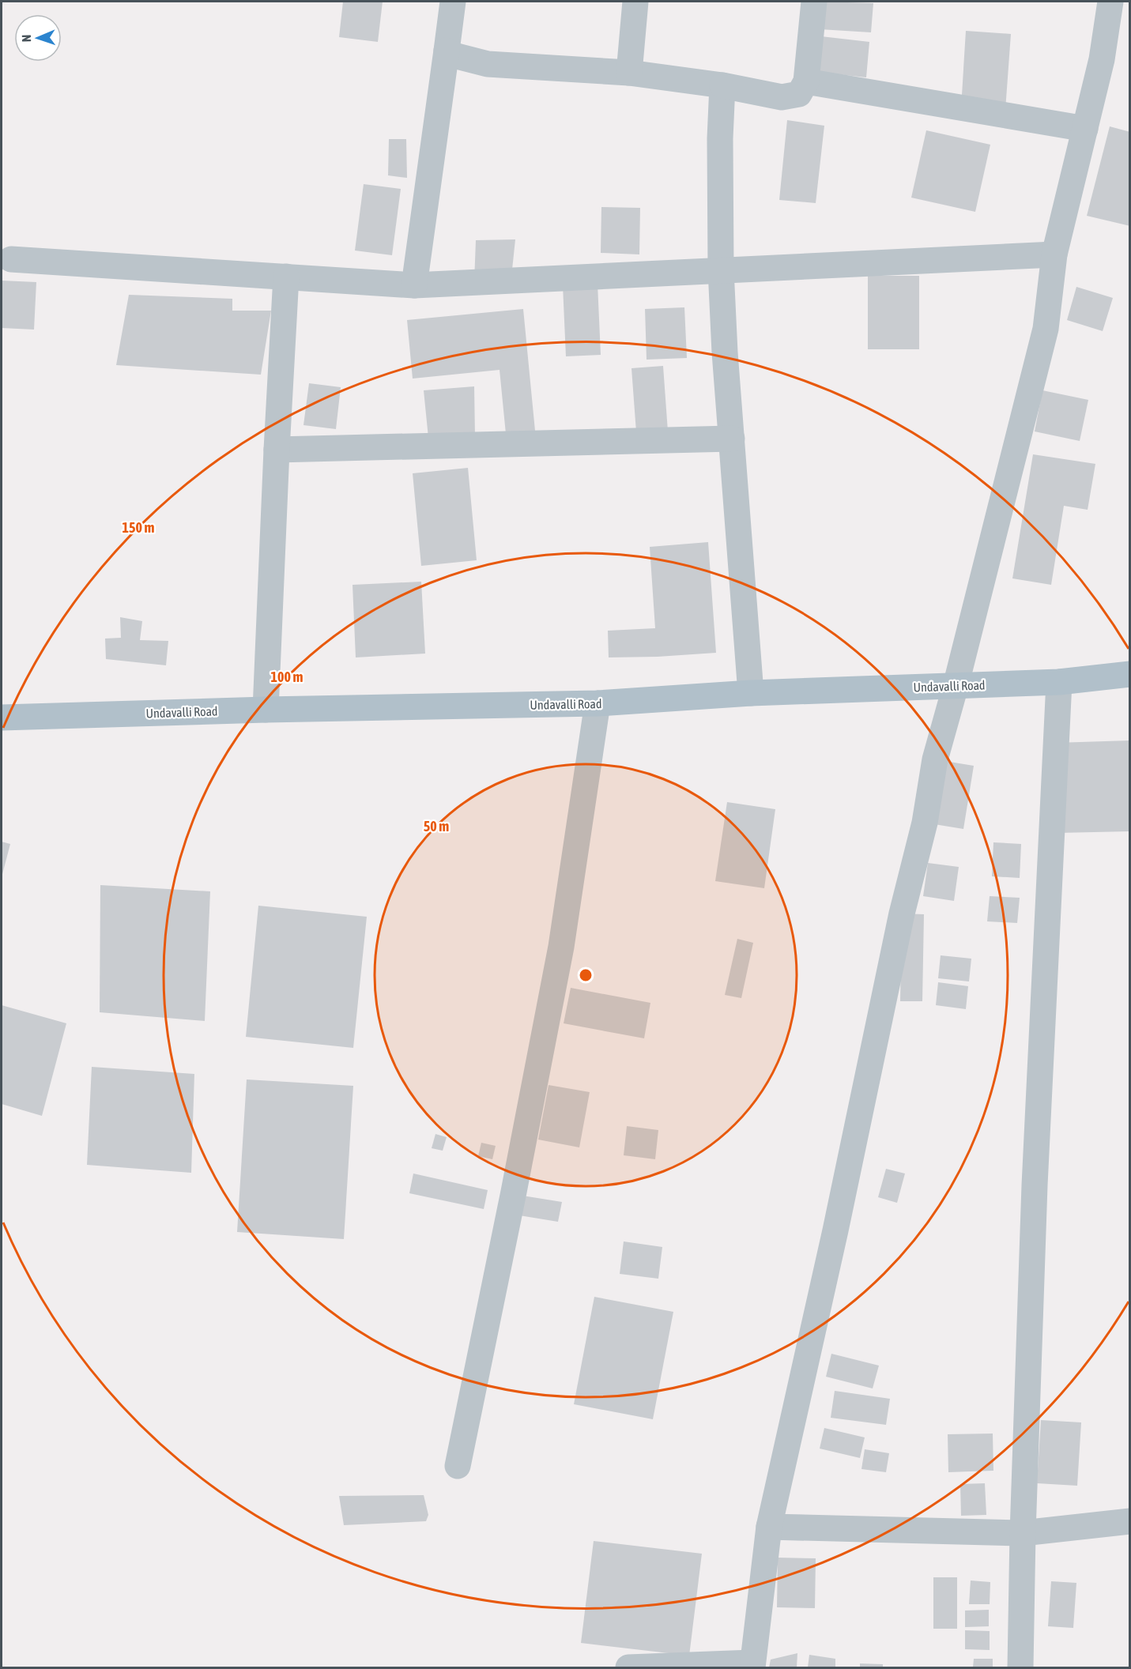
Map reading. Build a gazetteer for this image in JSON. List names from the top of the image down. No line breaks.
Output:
{"streets":{"main road":["Undavalli Road"]},"north":"left","rings":["150 m","100 m","50 m"]}
